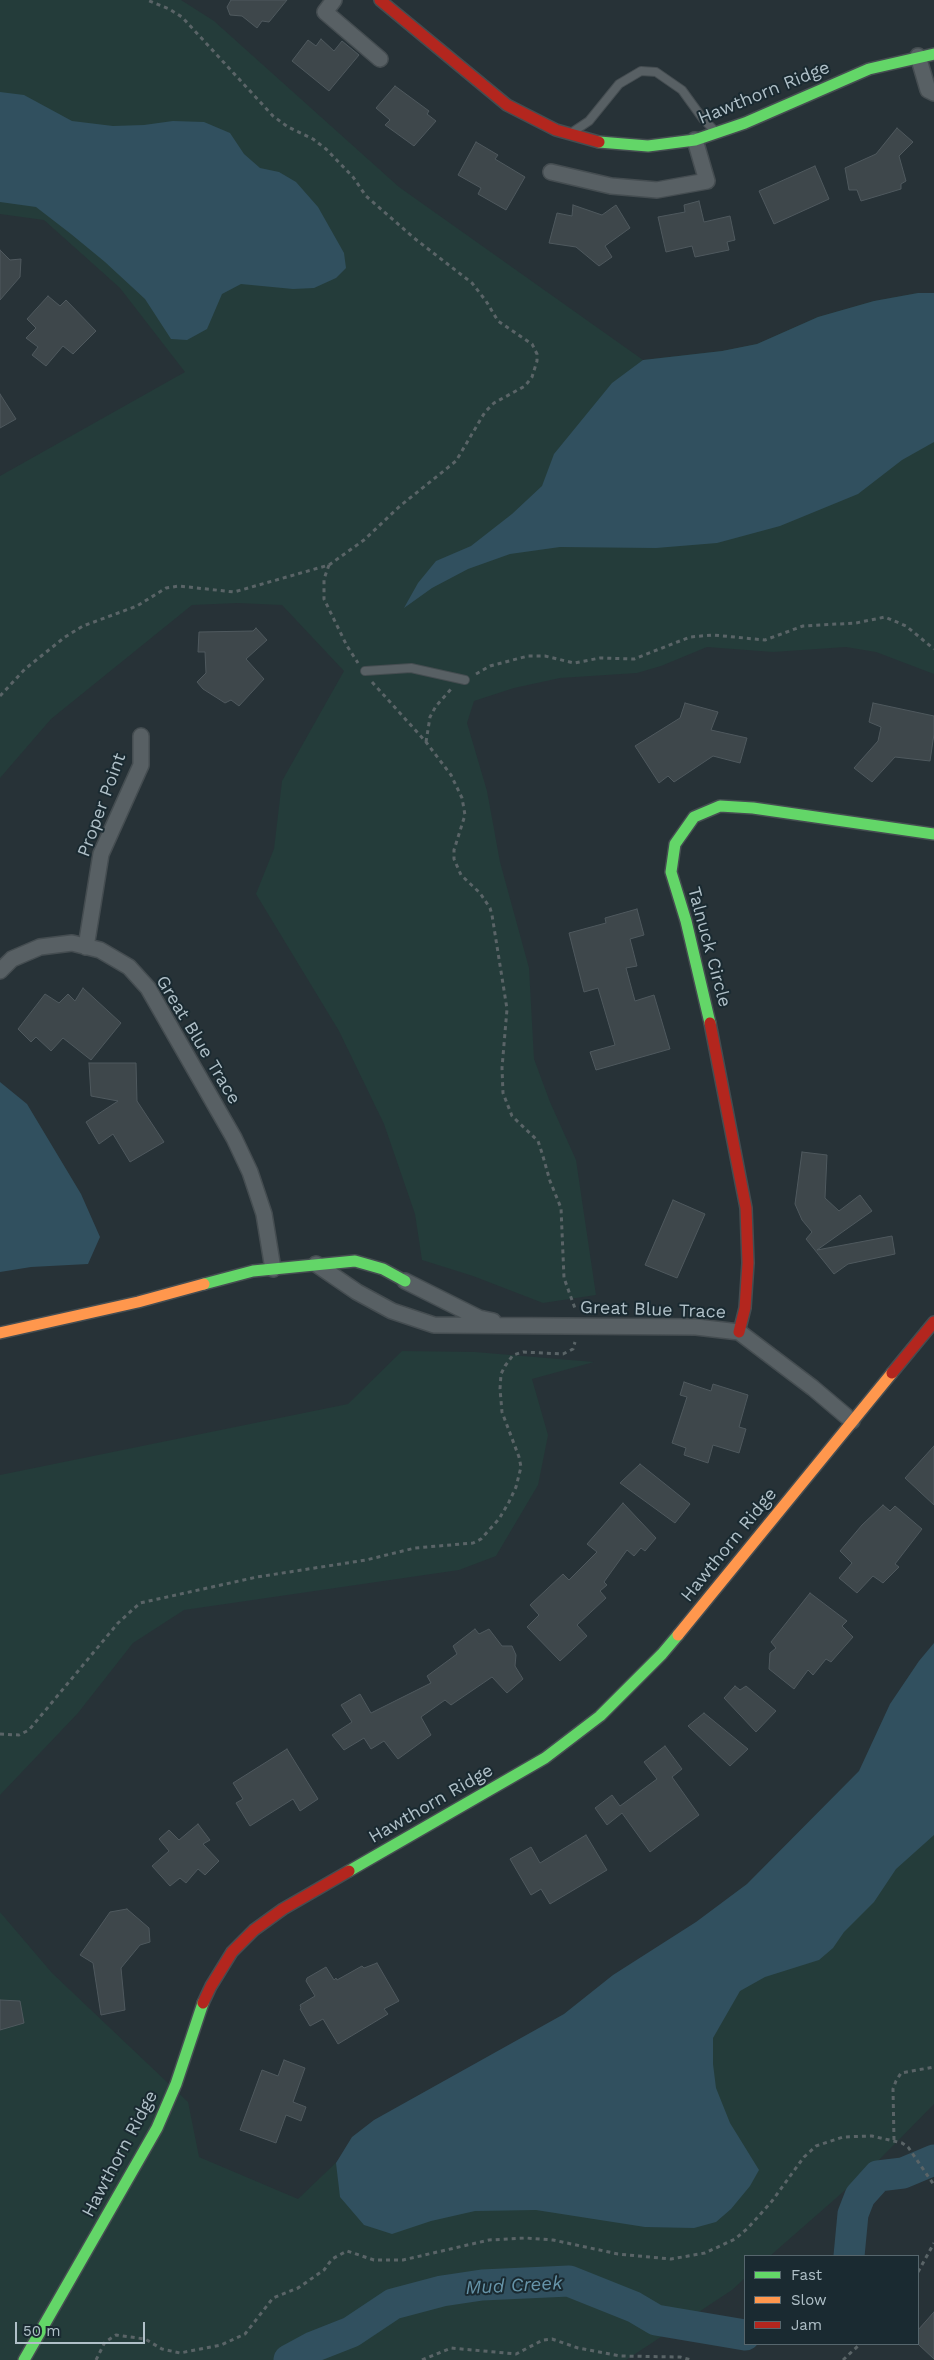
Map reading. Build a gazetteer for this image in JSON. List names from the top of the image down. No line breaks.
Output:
{"streets":{"street":["Hawthorn Ridge","Proper Point","Talnuck Circle","Great Blue Trace"]},"crossings":[["Hawthorn Ridge","Great Blue Trace"],["Proper Point","Great Blue Trace"],["Talnuck Circle","Great Blue Trace"]],"water":["Mud Creek"],"legend":["Fast","Slow","Jam"],"scale_bar":"50 m"}
